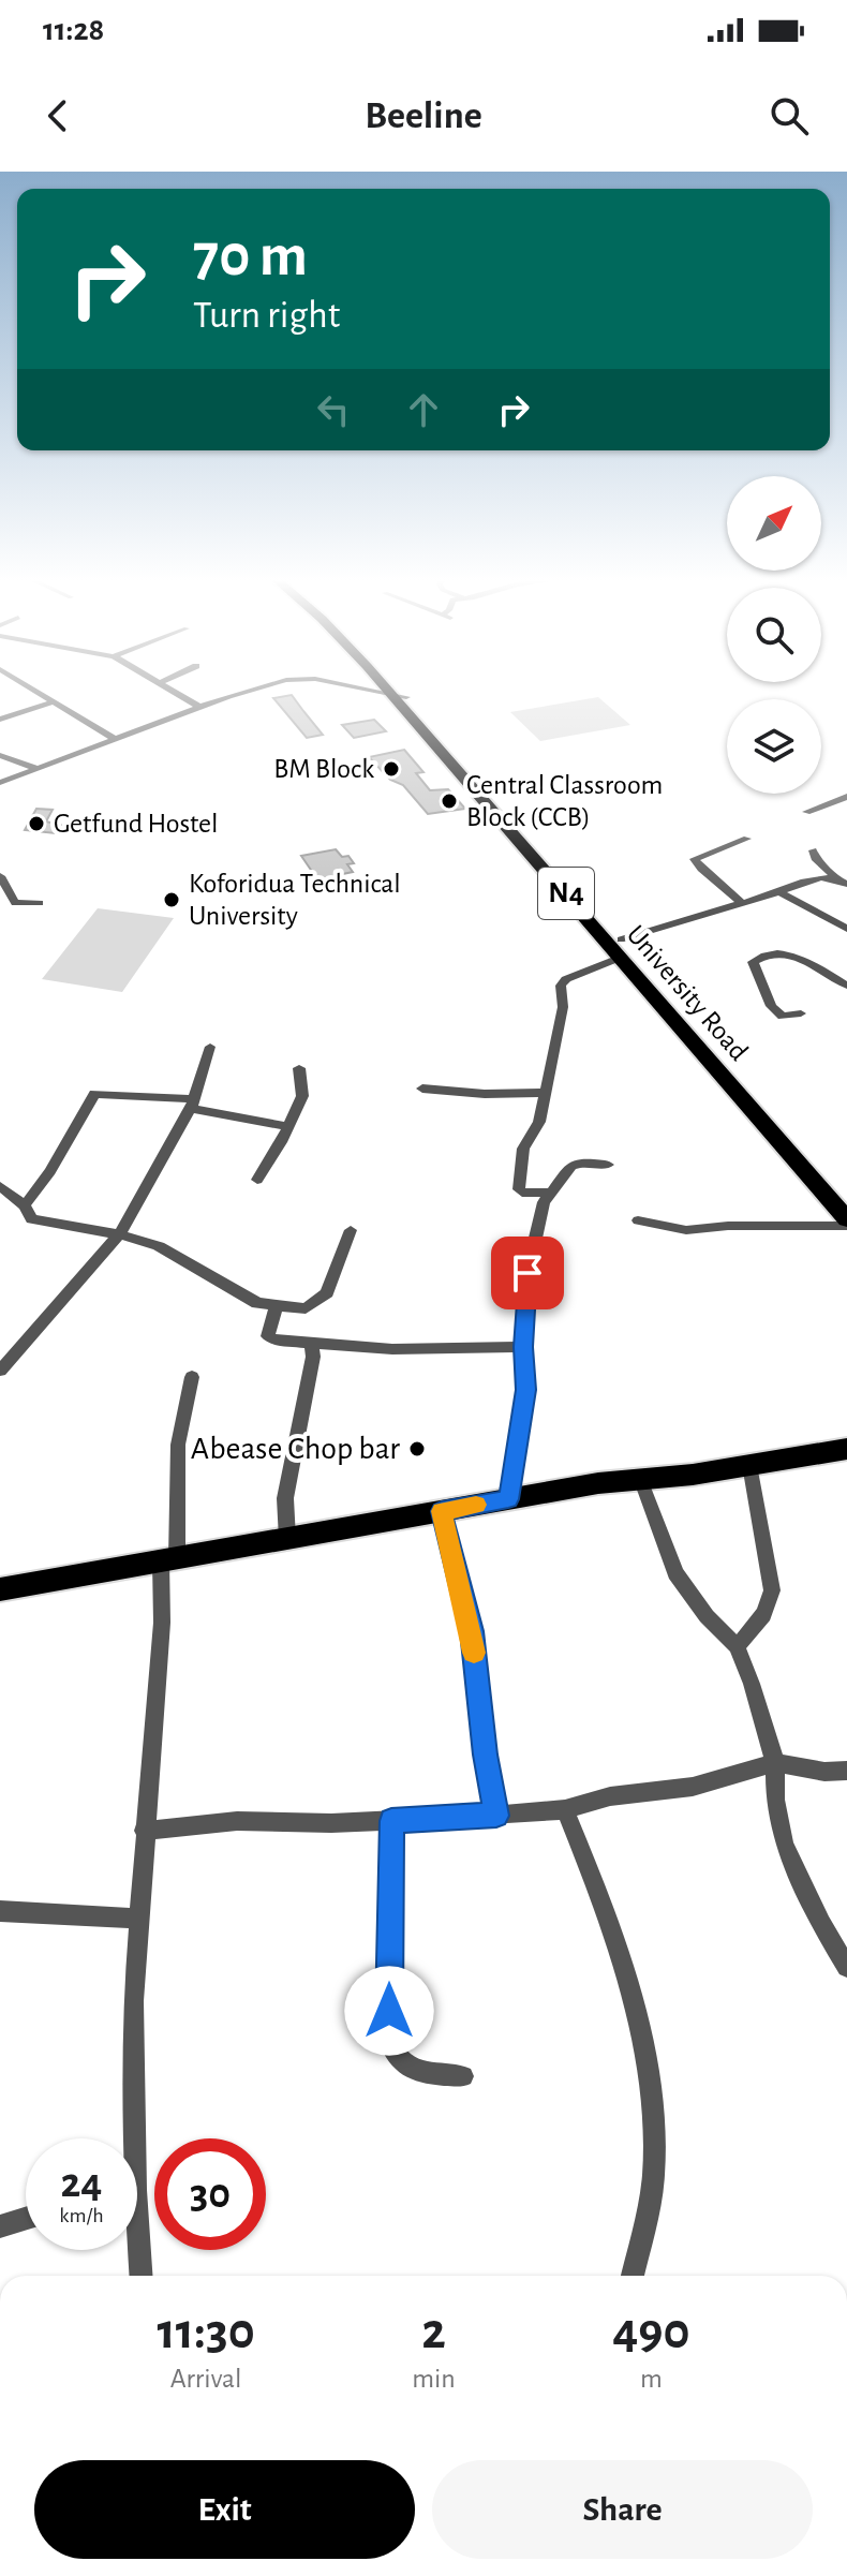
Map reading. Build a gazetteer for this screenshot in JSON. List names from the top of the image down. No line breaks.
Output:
{"streets":{"highway":["N4","University Road"]},"places":["BM Block","Central Classroom Block (CCB)","Getfund Hostel","Koforidua Technical University","Abease Chop bar"],"north":"top right","page":{"status":"11:28","header":"Beeline","turn":["70 m","Turn right"],"speed":"24 km/h","limit":"30","eta":["11:30","Arrival","2","min","490","m"],"buttons":["Exit","Share"]}}
